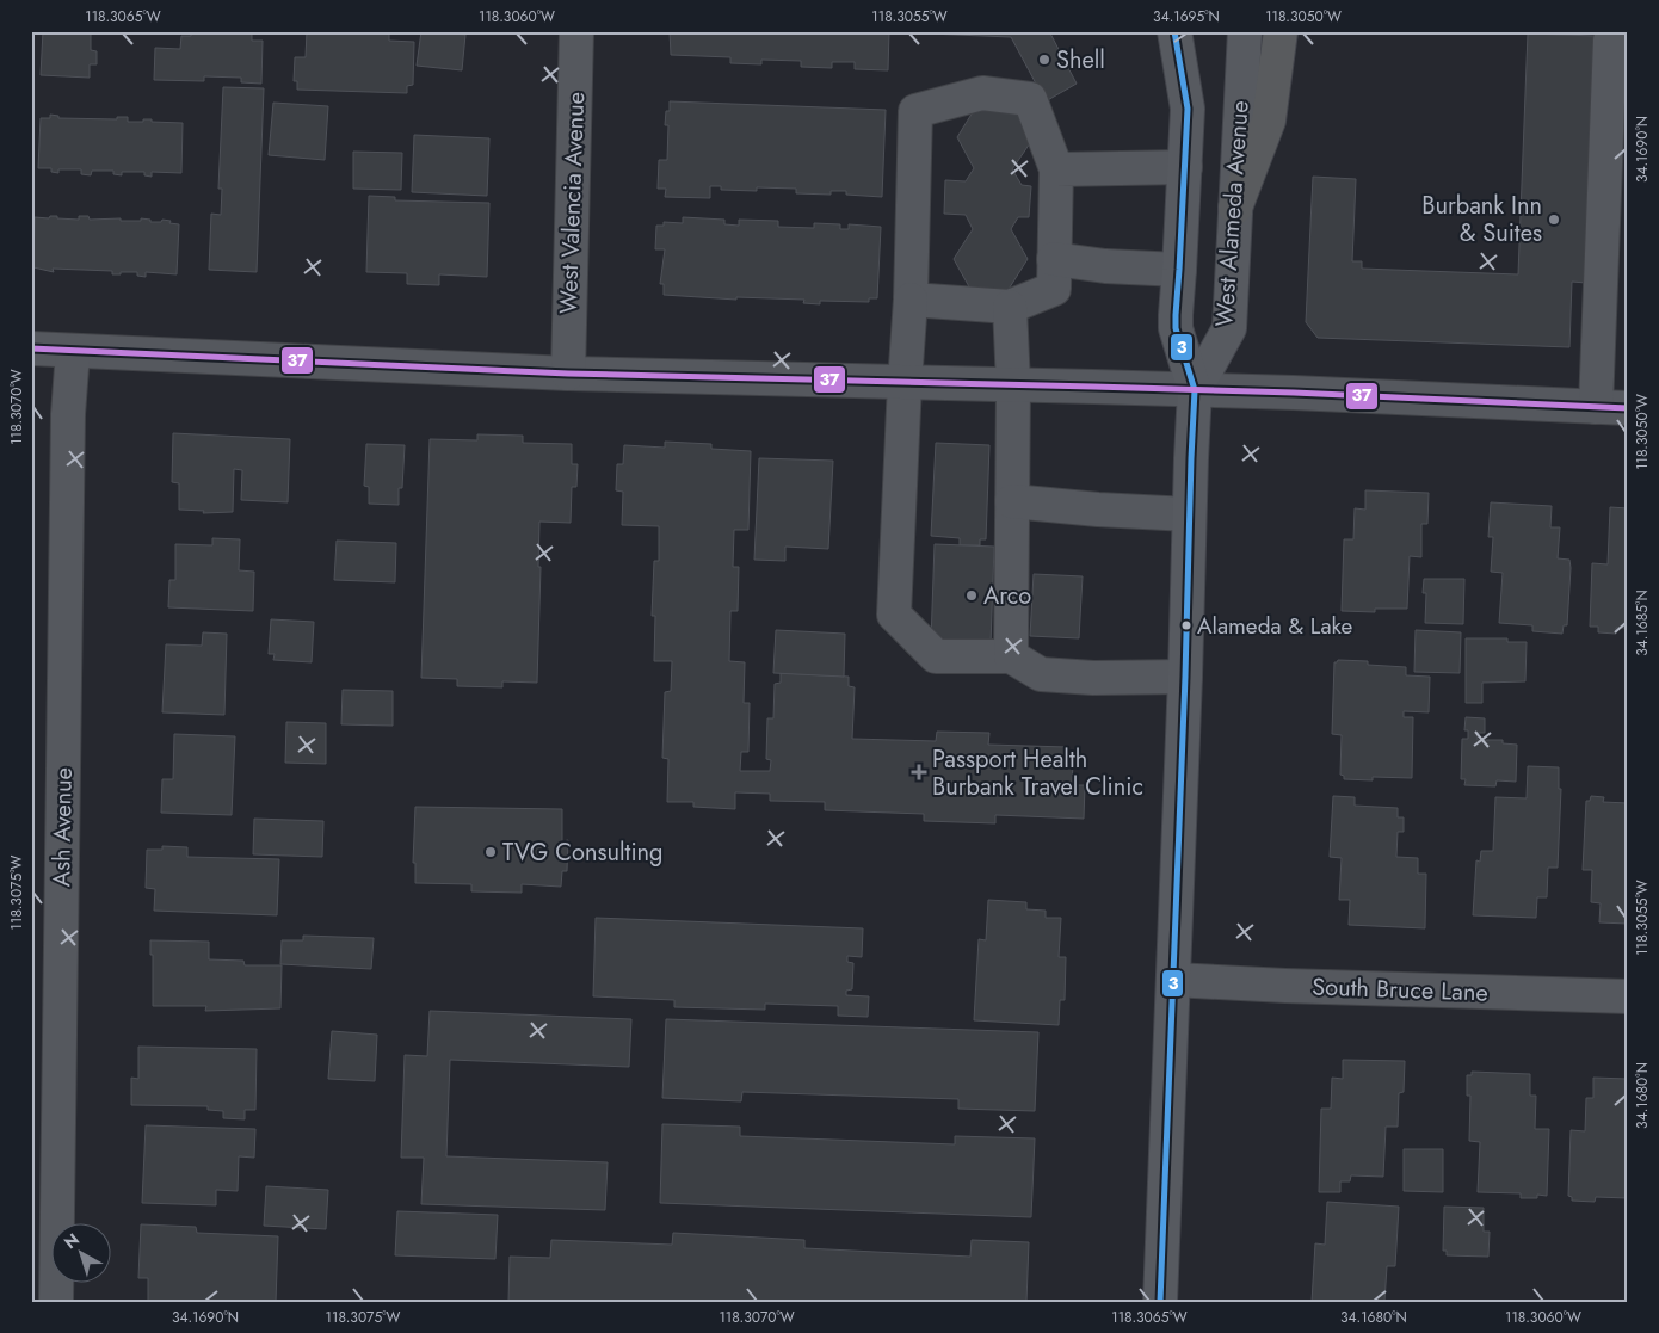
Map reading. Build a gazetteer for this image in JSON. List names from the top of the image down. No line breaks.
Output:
{"streets":{"main road":["West Alameda Avenue"],"street":["West Valencia Avenue","Ash Avenue","South Bruce Lane"]},"crossings":[["West Alameda Avenue","South Bruce Lane"]],"places":{"other":["Shell","Burbank Inn & Suites","Arco","Alameda & Lake","TVG Consulting"],"health":["Passport Health Burbank Travel Clinic"]},"lines":["transit line 3","transit line 37"],"north":"top left","coordinates":["118.3065°W","118.3060°W","118.3055°W","34.1695°N","118.3050°W","34.1690°N","118.3070°W","34.1685°N","118.3075°W","34.1680°N"]}
